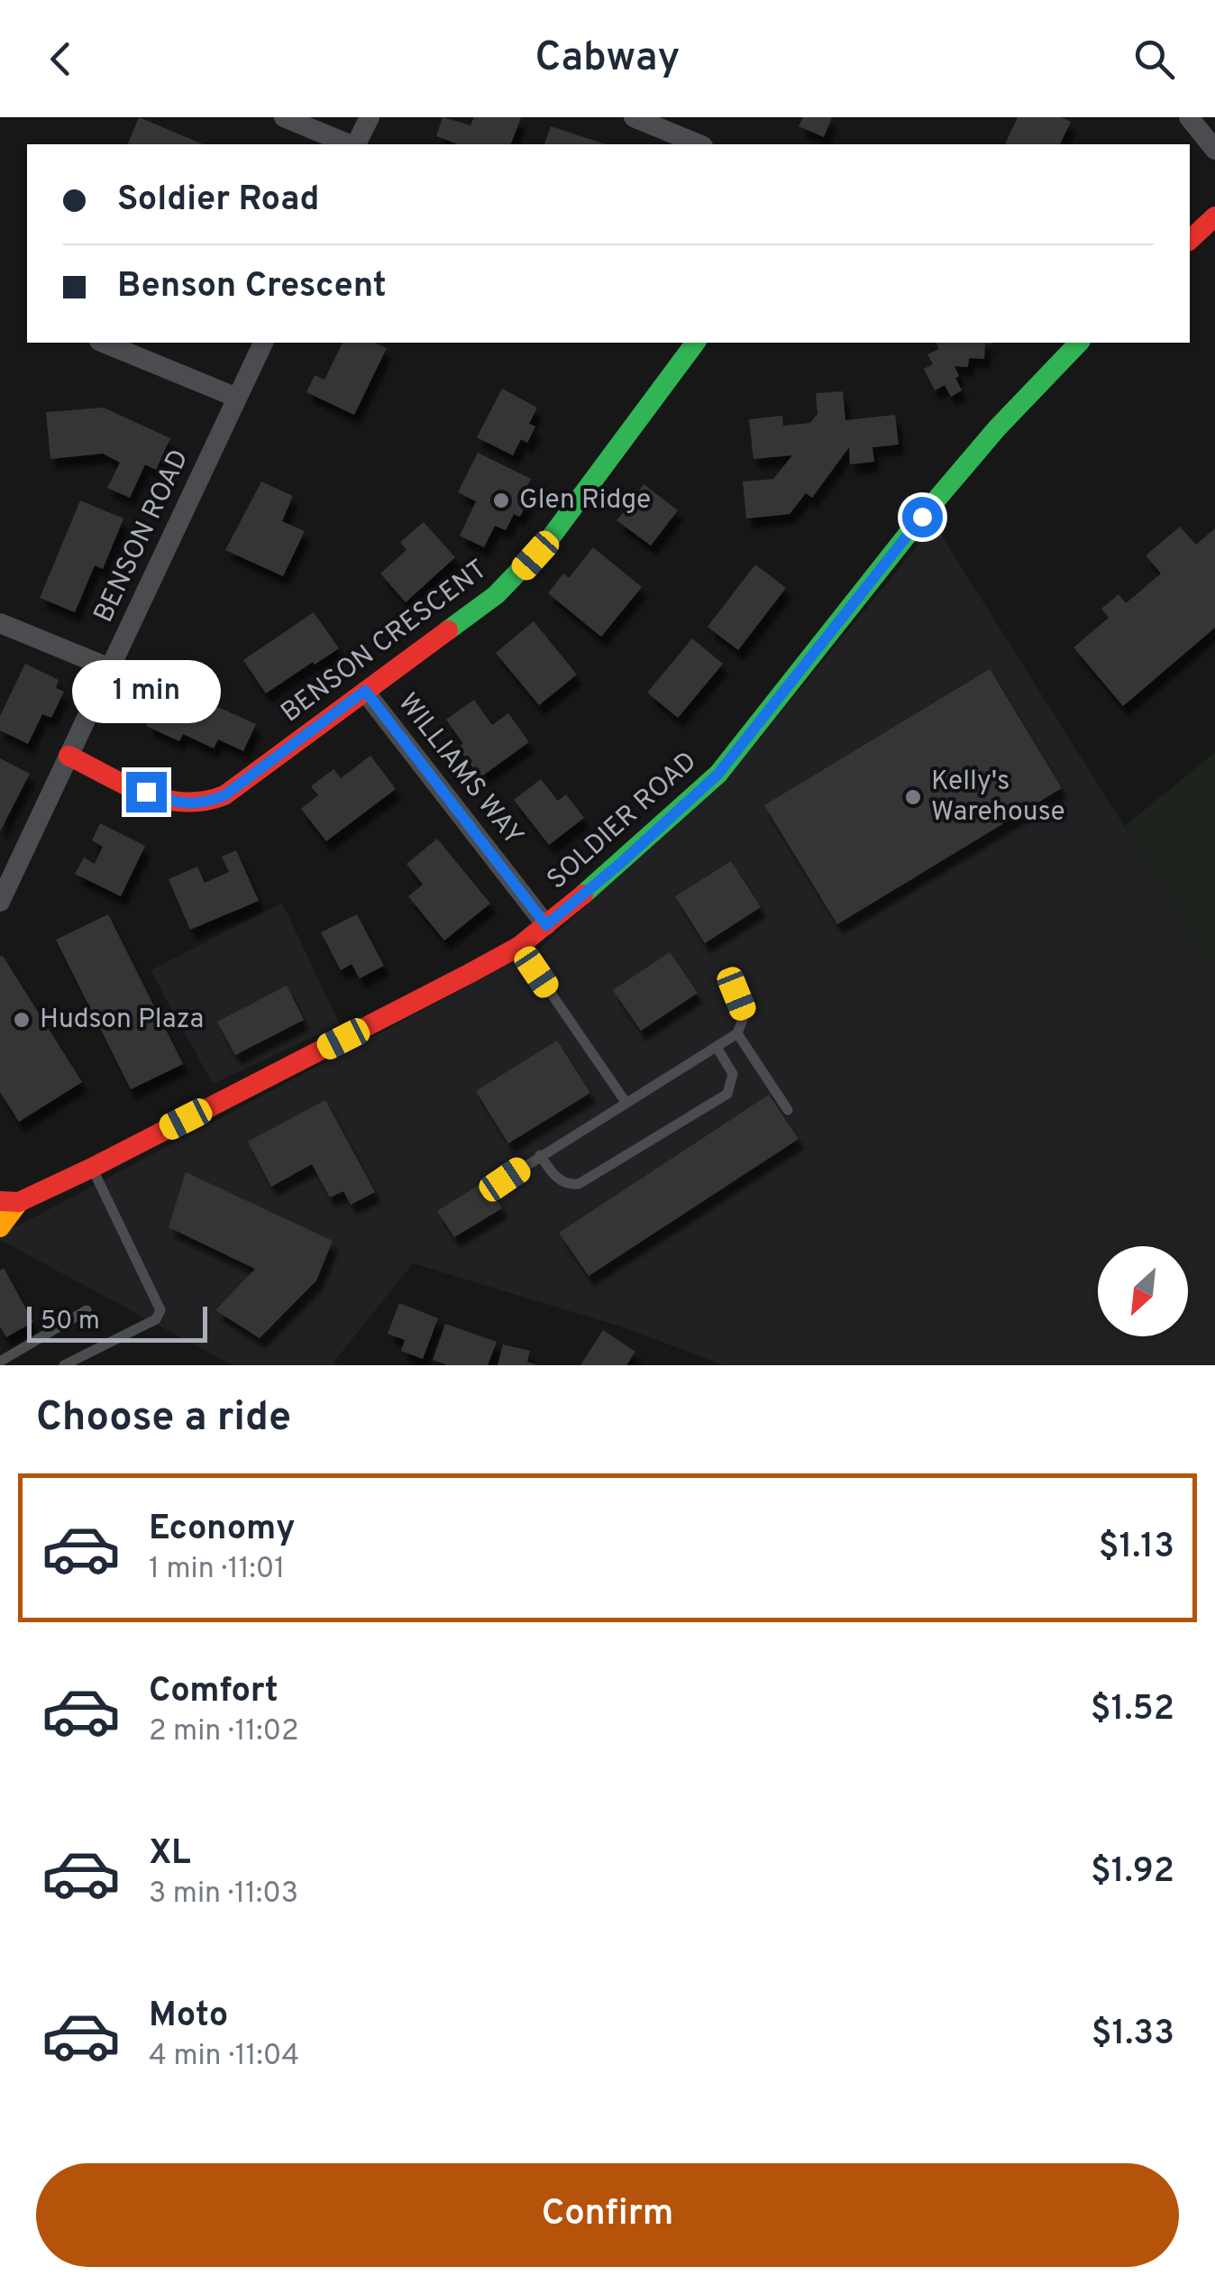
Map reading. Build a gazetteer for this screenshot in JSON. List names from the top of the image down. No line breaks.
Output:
{"streets":{"main road":["BENSON CRESCENT","SOLDIER ROAD"],"street":["BENSON ROAD","WILLIAMS WAY"]},"crossings":[["BENSON ROAD","BENSON CRESCENT"],["BENSON CRESCENT","WILLIAMS WAY"],["WILLIAMS WAY","SOLDIER ROAD"]],"places":["Glen Ridge","Kelly's Warehouse","Hudson Plaza"],"scale_bar":"50 m","north":"bottom left","page":{"header":"Cabway","banner":["Soldier Road","Benson Crescent"],"bubble":"1 min","scale":"50 m","heading":"Choose a ride","list":[{"name":"Economy","note":"1 min · 11:01","value":"$1.13"},{"name":"Comfort","note":"2 min · 11:02","value":"$1.52"},{"name":"XL","note":"3 min · 11:03","value":"$1.92"},{"name":"Moto","note":"4 min · 11:04","value":"$1.33"}],"buttons":"Confirm"}}
